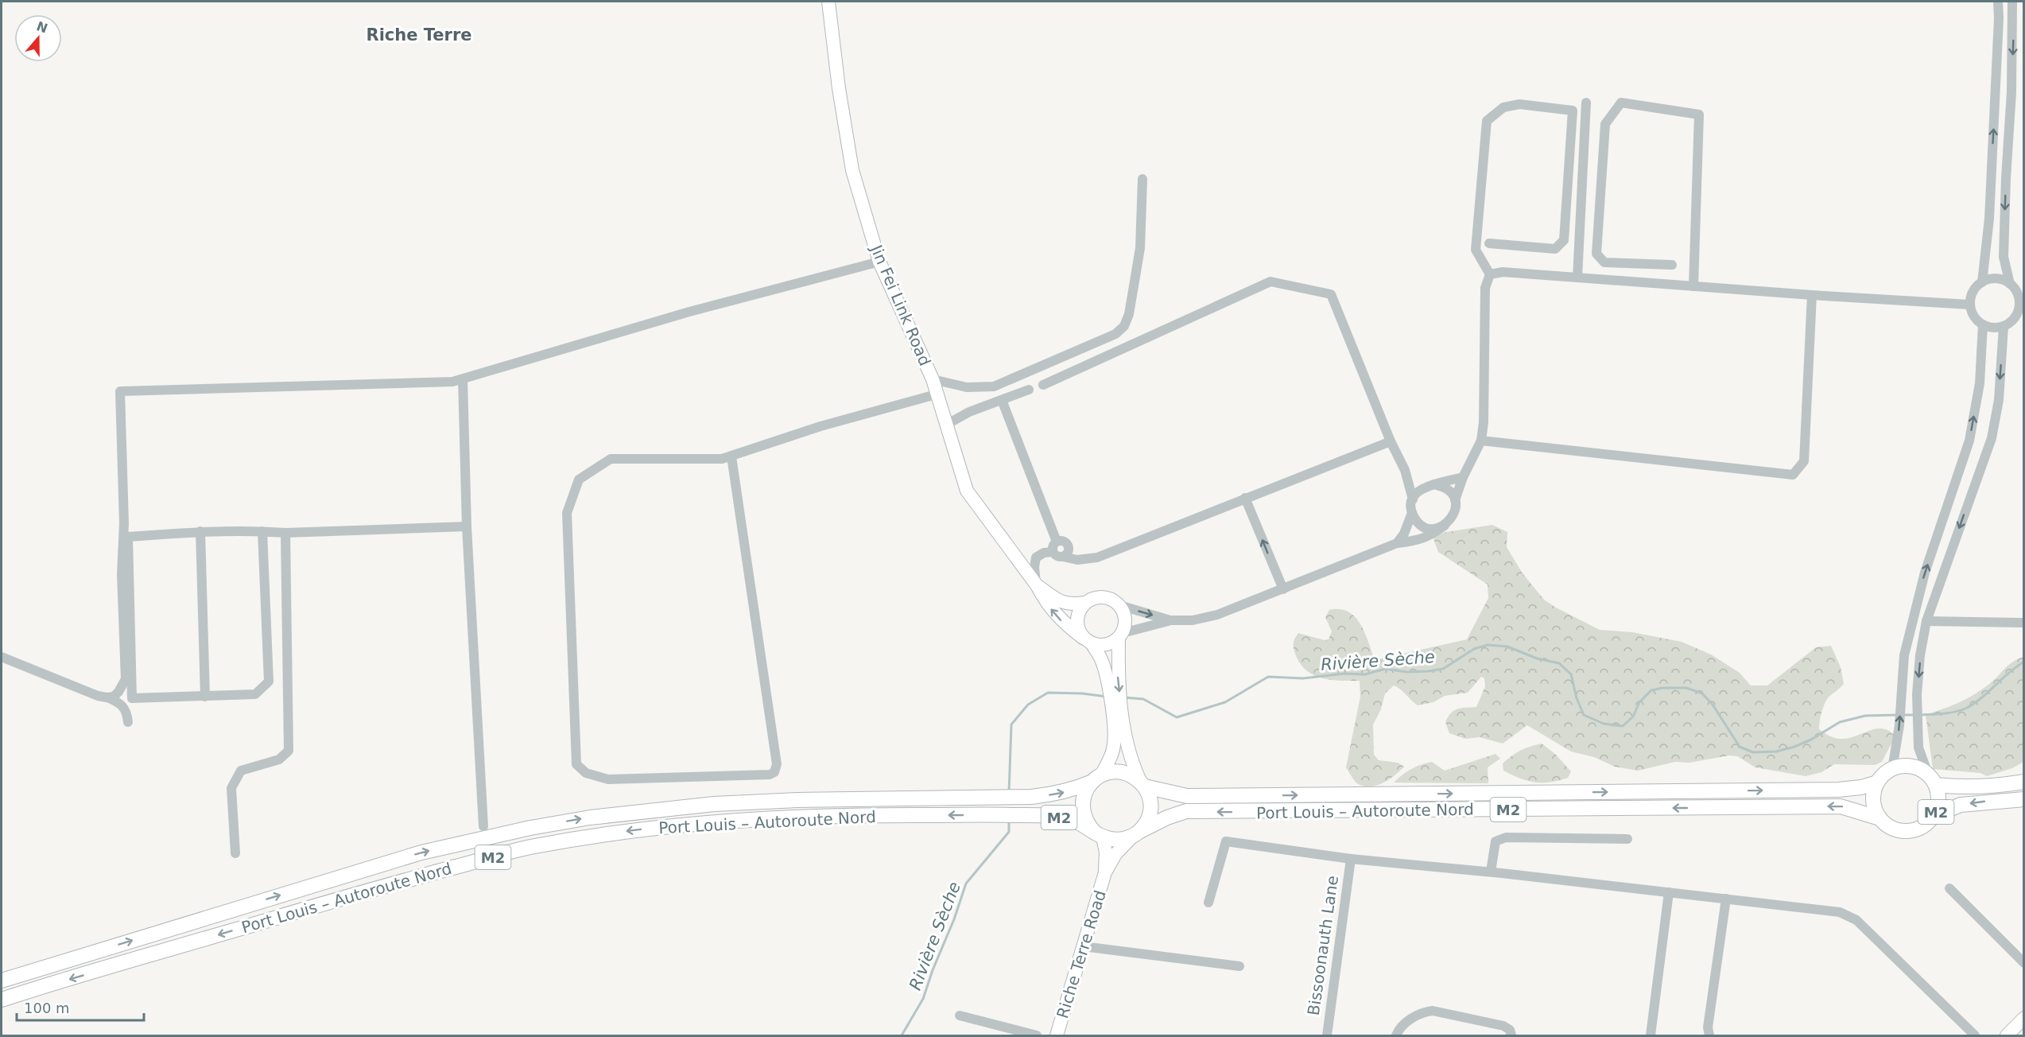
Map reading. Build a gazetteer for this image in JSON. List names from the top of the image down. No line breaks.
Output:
{"streets":{"highway":["M2","Port Louis – Autoroute Nord"],"main road":["Jin Fei Link Road","Riche Terre Road"],"street":["Bissoonauth Lane"]},"crossings":[["M2","Port Louis – Autoroute Nord"]],"districts":["Riche Terre"],"water":["Rivière Sèche"],"scale_bar":"100 m","north":"top"}
